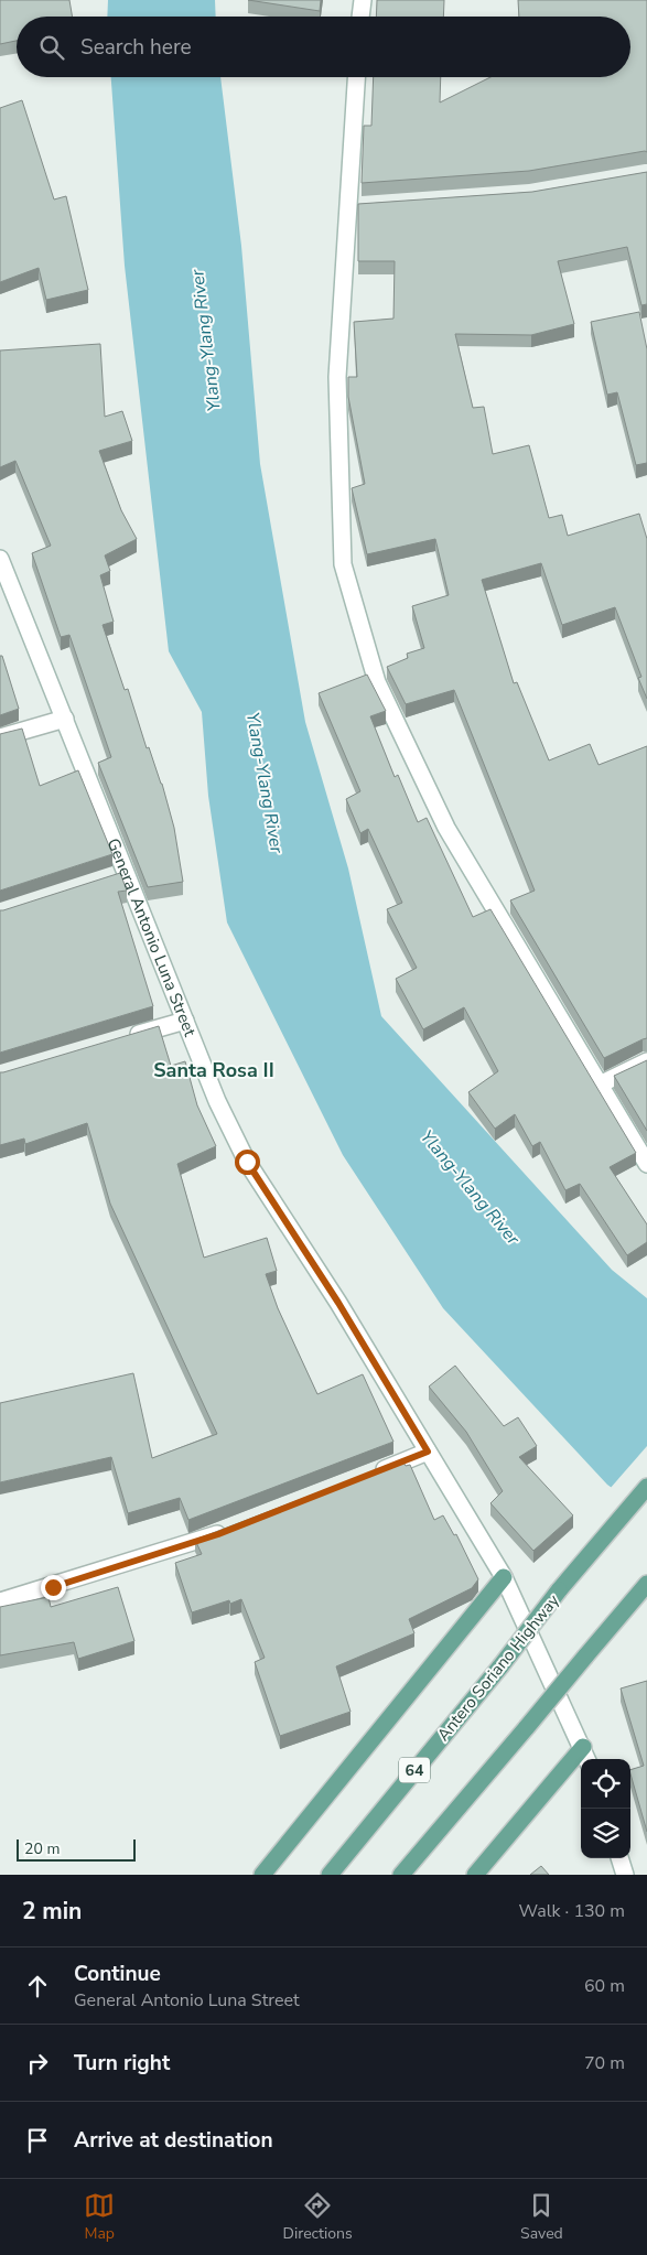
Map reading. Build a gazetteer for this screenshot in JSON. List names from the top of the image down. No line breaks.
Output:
{"streets":{"main road":["Antero Soriano Highway","64"],"street":["General Antonio Luna Street"]},"districts":["Santa Rosa II"],"water":["Ylang-Ylang River"],"scale_bar":"20 m","page":{"search":"Search here","scale":"20 m","heading":["2 min","Walk · 130 m"],"list":[["Continue","General Antonio Luna Street","60 m"],["Turn right","70 m"],"Arrive at destination"],"nav":["Map","Directions","Saved"]}}
